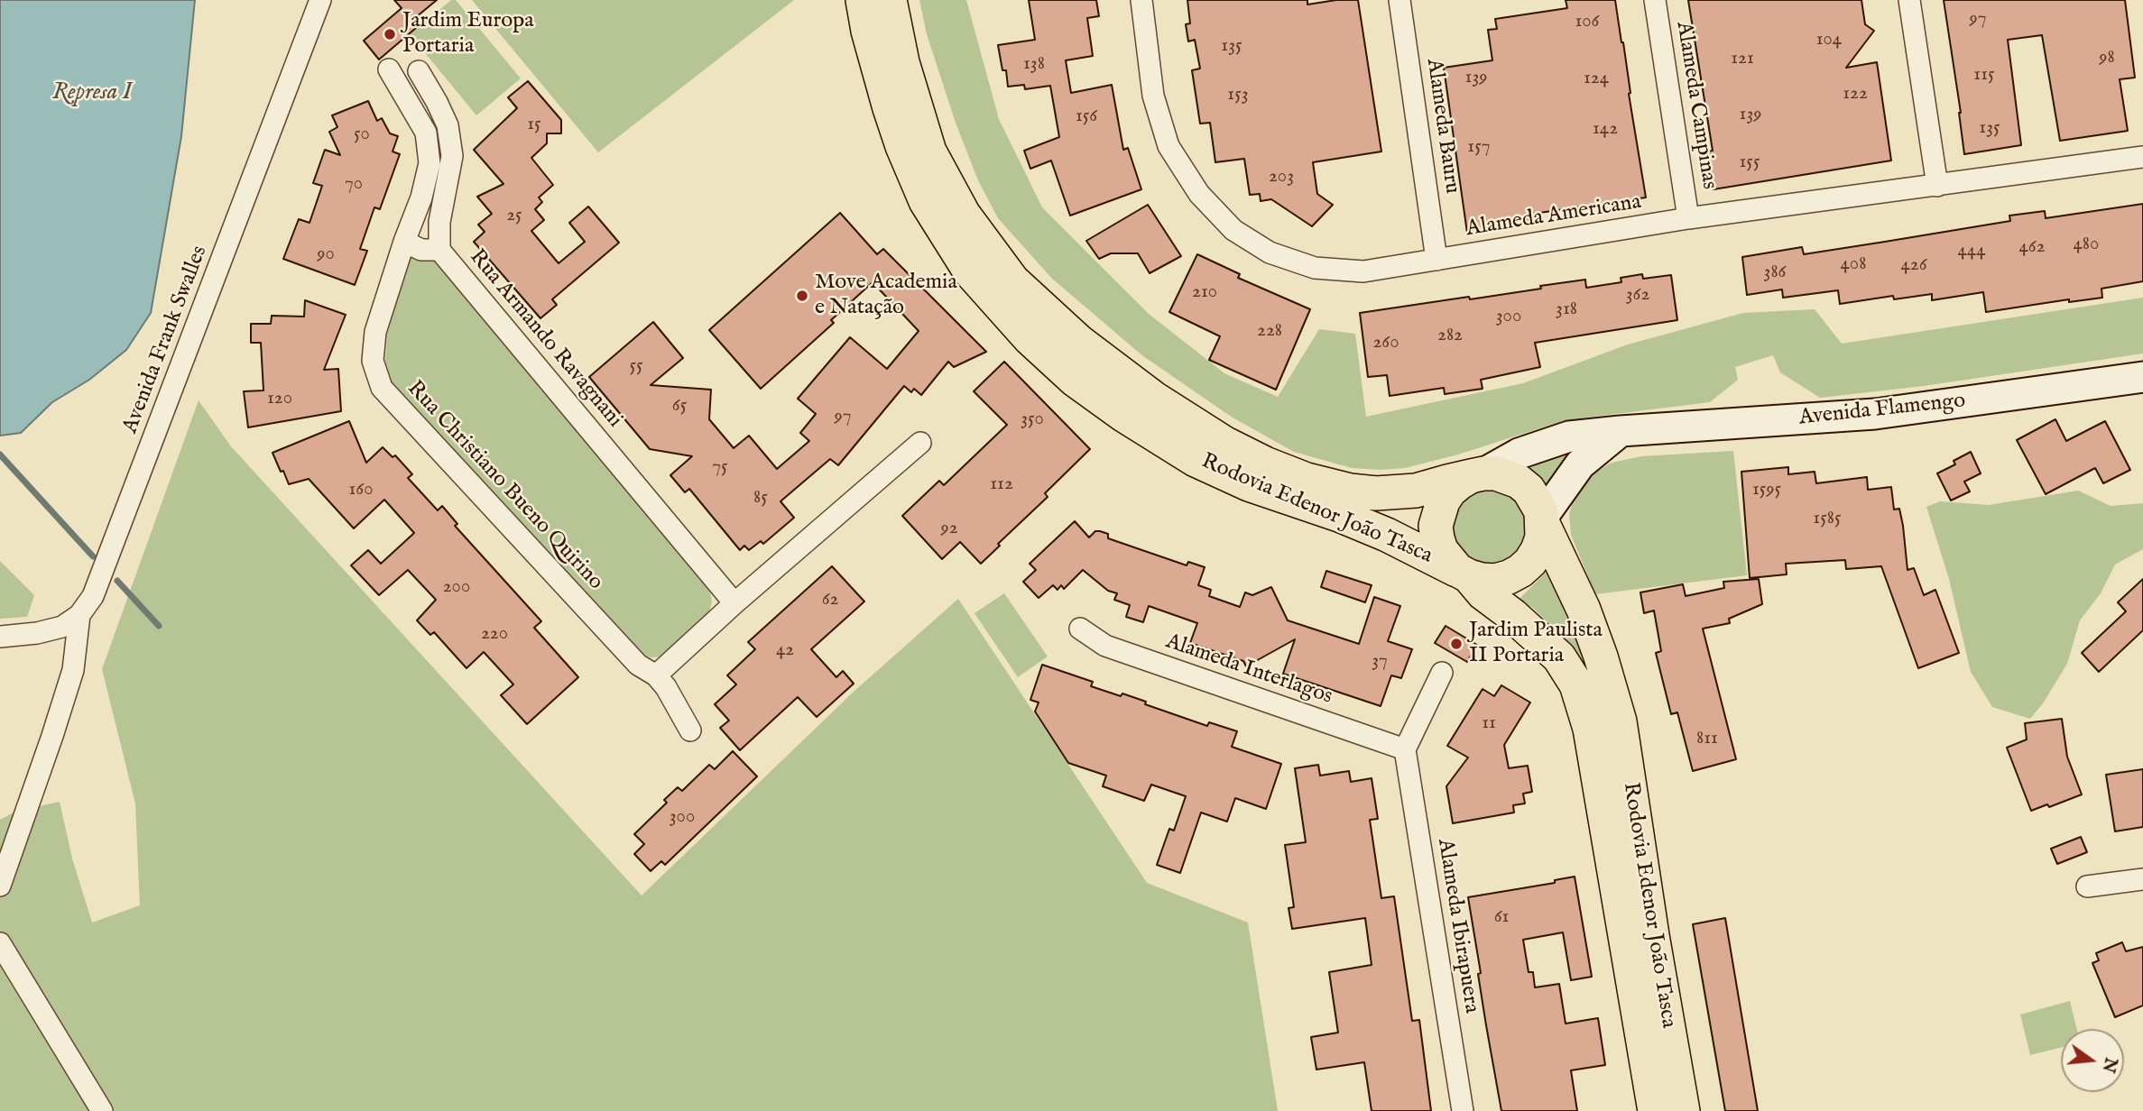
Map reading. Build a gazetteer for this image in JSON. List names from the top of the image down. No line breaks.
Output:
{"streets":{"main road":["Rodovia Edenor João Tasca"],"street":["Alameda Campinas","Alameda Bauru","Alameda Americana","Rua Armando Ravagnani","Avenida Frank Swalles","Avenida Flamengo","Rua Christiano Bueno Quirino","Alameda Interlagos","Alameda Ibirapuera"]},"crossings":[["Alameda Campinas","Alameda Americana"],["Alameda Bauru","Alameda Americana"],["Avenida Flamengo","Rodovia Edenor João Tasca"],["Alameda Interlagos","Alameda Ibirapuera"]],"water":["Represa I"],"places":["Jardim Europa Portaria","Move Academia e Natação","Jardim Paulista II Portaria"],"house_numbers":["97","106","104","135","98","121","138","115","139","124","122","153","139","156","15","135","142","50","157","155","203","70","25","480","462","444","90","408","426","386","210","362","318","300","228","282","260","55","120","65","97","350","75","112","160","1595","85","1585","92","200","62","220","42","37","11","811","300","61"],"north":"right"}
